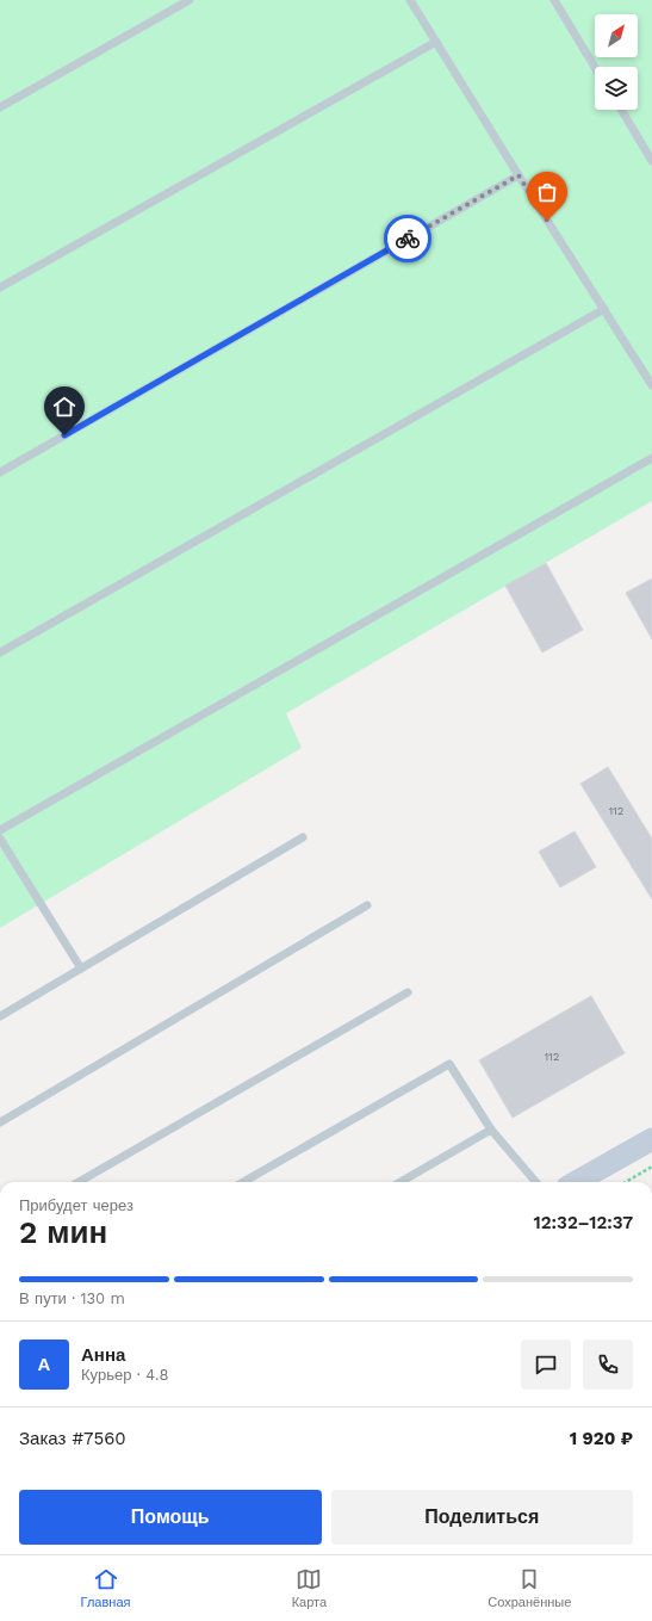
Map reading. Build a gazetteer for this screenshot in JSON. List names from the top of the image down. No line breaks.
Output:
{"house_numbers":["112","112"],"north":"top right","page":{"heading":["2 мин","Прибудет через","12:32–12:37"],"panel":["Анна","Курьер · 4.8","Заказ #7560","1 920 ₽"],"bar":"В пути · 130 m","round":"А","buttons":["Помощь","Поделиться"],"tabs":["Главная","Карта","Сохранённые"]}}
